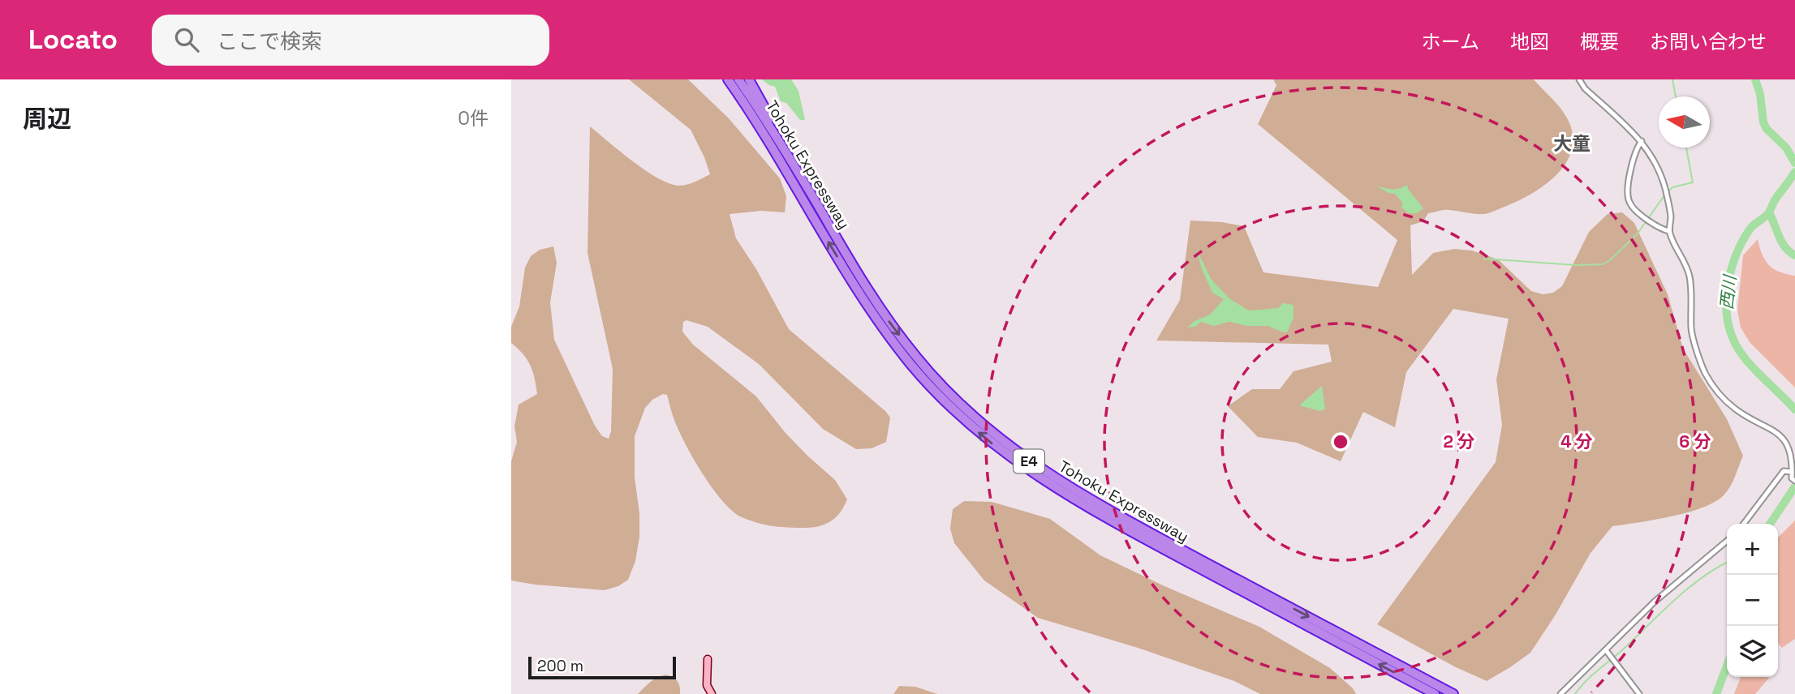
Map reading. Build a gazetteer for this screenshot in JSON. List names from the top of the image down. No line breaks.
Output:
{"streets":{"highway":["Tohoku Expressway","E4"]},"districts":["大童"],"water":["西川"],"scale_bar":"200 m","north":"left","page":{"header":"Locato","search":"ここで検索","nav":["ホーム","地図","概要","お問い合わせ"],"heading":["周辺","0件"],"map_buttons":["+","−"],"scale":"200 m"},"rings":["2 分","4 分","6 分"]}
